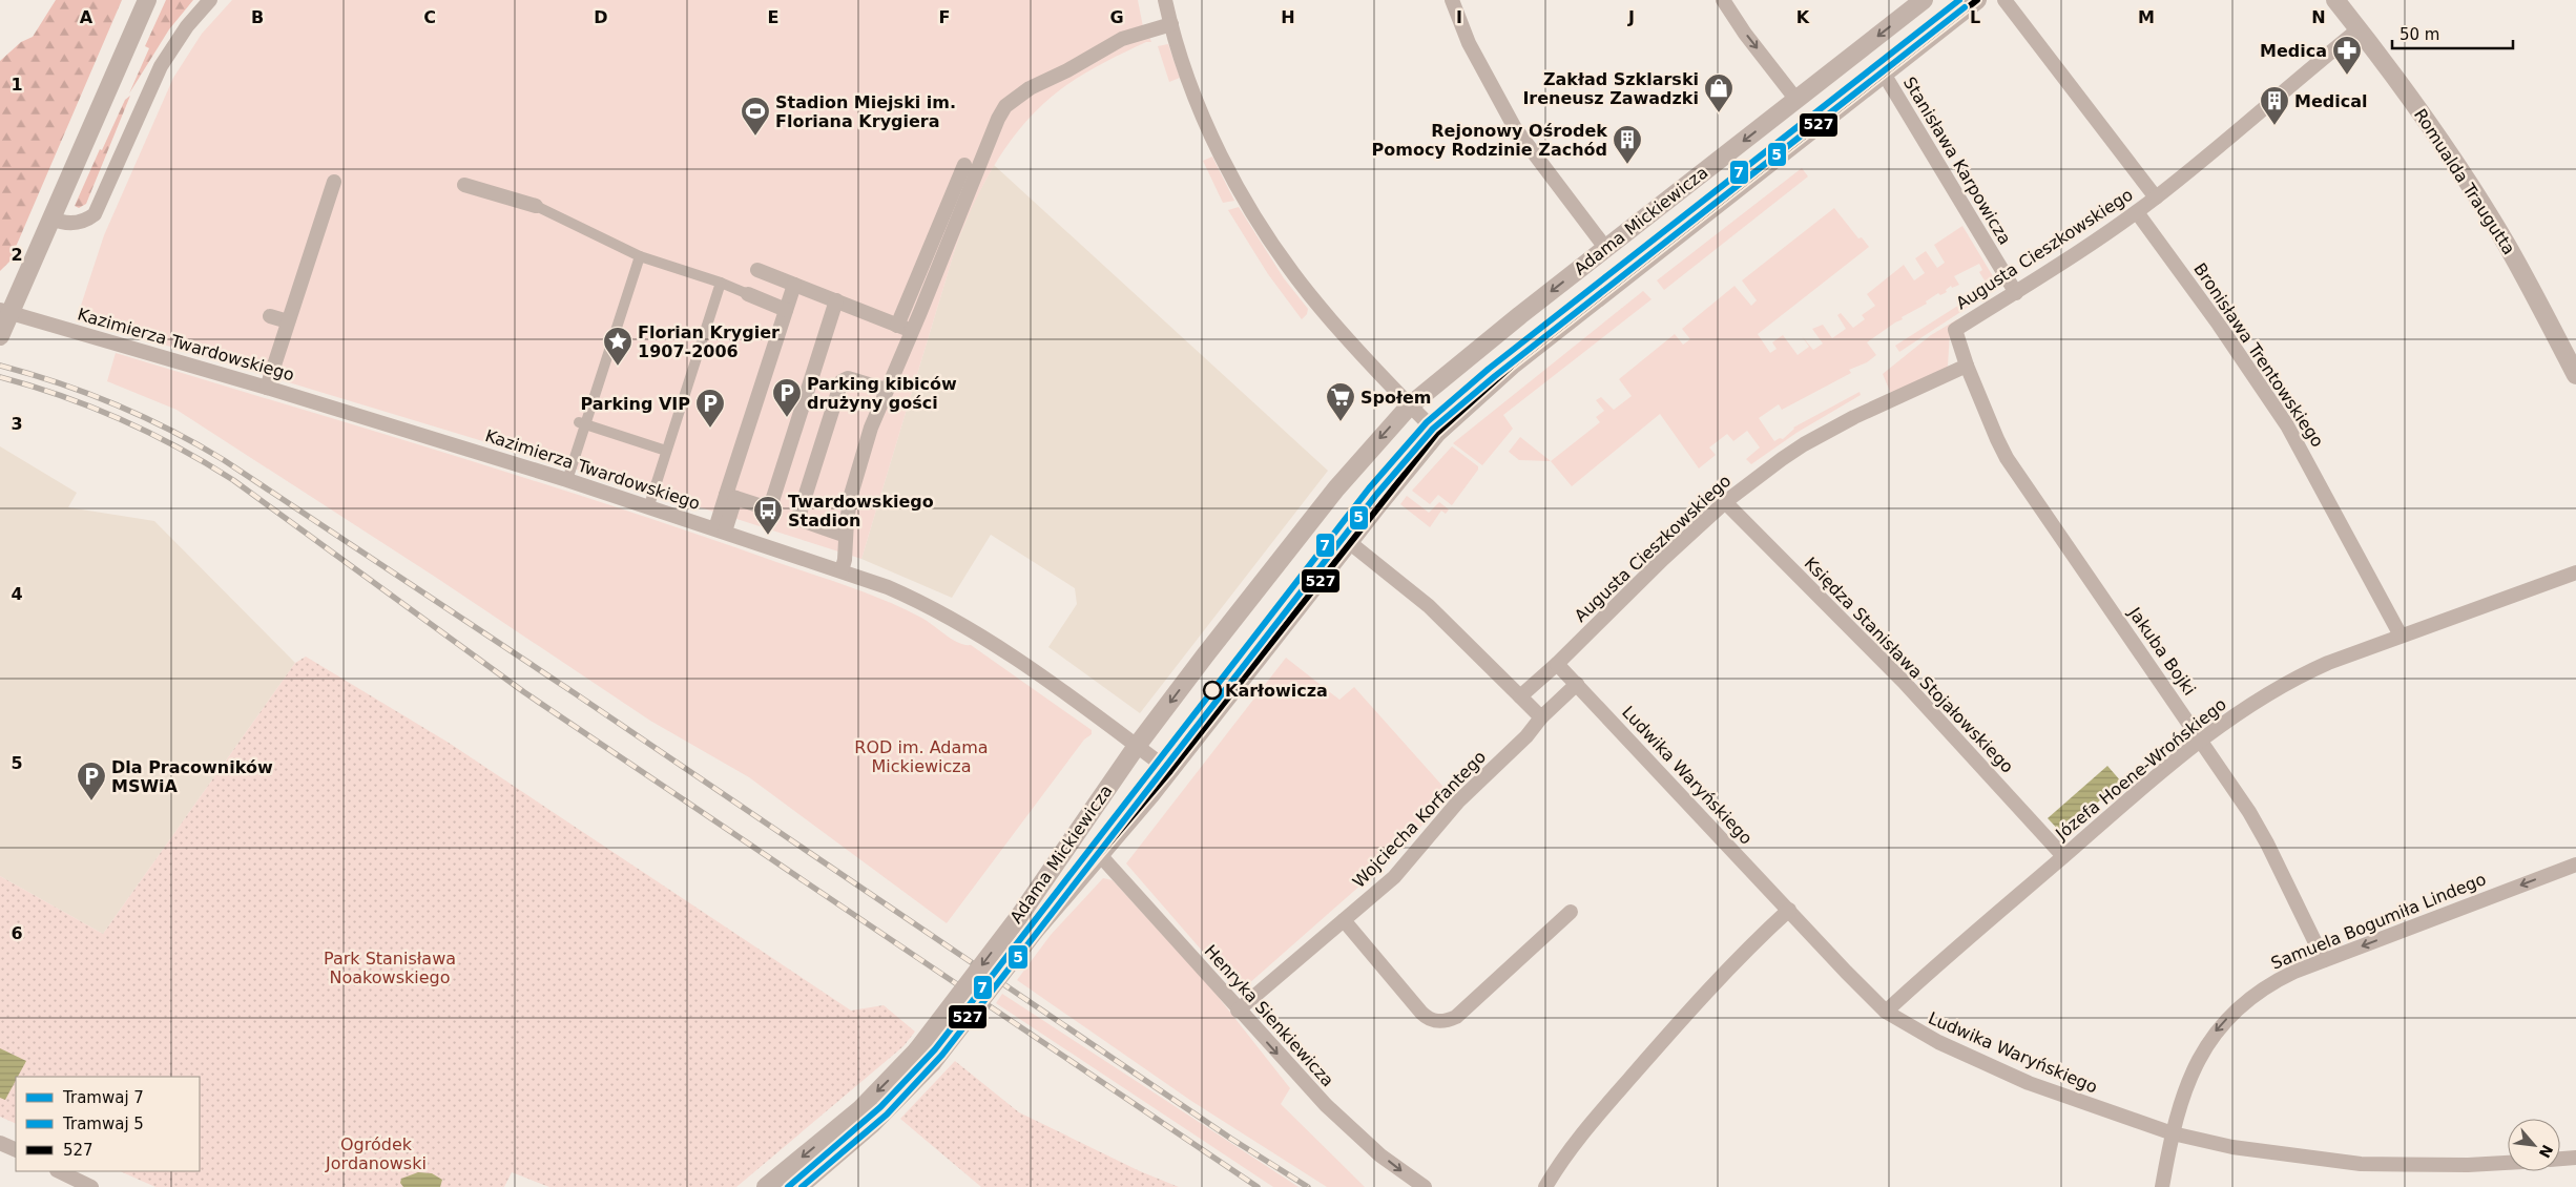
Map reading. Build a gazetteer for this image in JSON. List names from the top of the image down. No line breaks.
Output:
{"streets":{"street":["Stanisława Karpowicza","Romualda Traugutta","Adama Mickiewicza","Augusta Cieszkowskiego","Kazimierza Twardowskiego","Bronisława Trentowskiego","Jakuba Bojki","Księdza Stanisława Stojałowskiego","Józefa Hoene-Wrońskiego","Ludwika Waryńskiego","Wojciecha Korfantego","Samuela Bogumiła Lindego","Henryka Sienkiewicza"]},"crossings":[["Stanisława Karpowicza","Adama Mickiewicza"],["Stanisława Karpowicza","Augusta Cieszkowskiego"],["Romualda Traugutta","Augusta Cieszkowskiego"],["Adama Mickiewicza","Kazimierza Twardowskiego"],["Adama Mickiewicza","Henryka Sienkiewicza"],["Augusta Cieszkowskiego","Bronisława Trentowskiego"],["Augusta Cieszkowskiego","Jakuba Bojki"],["Augusta Cieszkowskiego","Księdza Stanisława Stojałowskiego"],["Augusta Cieszkowskiego","Ludwika Waryńskiego"],["Bronisława Trentowskiego","Józefa Hoene-Wrońskiego"],["Jakuba Bojki","Józefa Hoene-Wrońskiego"],["Jakuba Bojki","Samuela Bogumiła Lindego"],["Księdza Stanisława Stojałowskiego","Józefa Hoene-Wrońskiego"],["Józefa Hoene-Wrońskiego","Ludwika Waryńskiego"],["Ludwika Waryńskiego","Samuela Bogumiła Lindego"],["Wojciecha Korfantego","Henryka Sienkiewicza"]],"one_way":["Samuela Bogumiła Lindego","Henryka Sienkiewicza"],"parks":["ROD im. Adama Mickiewicza","Park Stanisława Noakowskiego","Ogródek Jordanowski"],"places":{"pharmacy":["Medica"],"shop":["Zakład Szklarski Ireneusz Zawadzki"],"building":["Medical","Rejonowy Ośrodek Pomocy Rodzinie Zachód"],"sports":["Stadion Miejski im. Floriana Krygiera"],"place":["Florian Krygier 1907-2006"],"parking":["Parking kibiców drużyny gości","Parking VIP","Dla Pracowników MSWiA"],"supermarket":["Społem"],"bus stop":["Twardowskiego Stadion"],"other":["Karłowicza"]},"lines":["tram line 7","transit line 527","tram line 5"],"legend":["Tramwaj 7","Tramwaj 5","527"],"scale_bar":"50 m","north":"bottom right","grid":{"columns":["A","B","C","D","E","F","G","H","I","J","K","L","M","N"],"rows":["1","2","3","4","5","6"]}}
